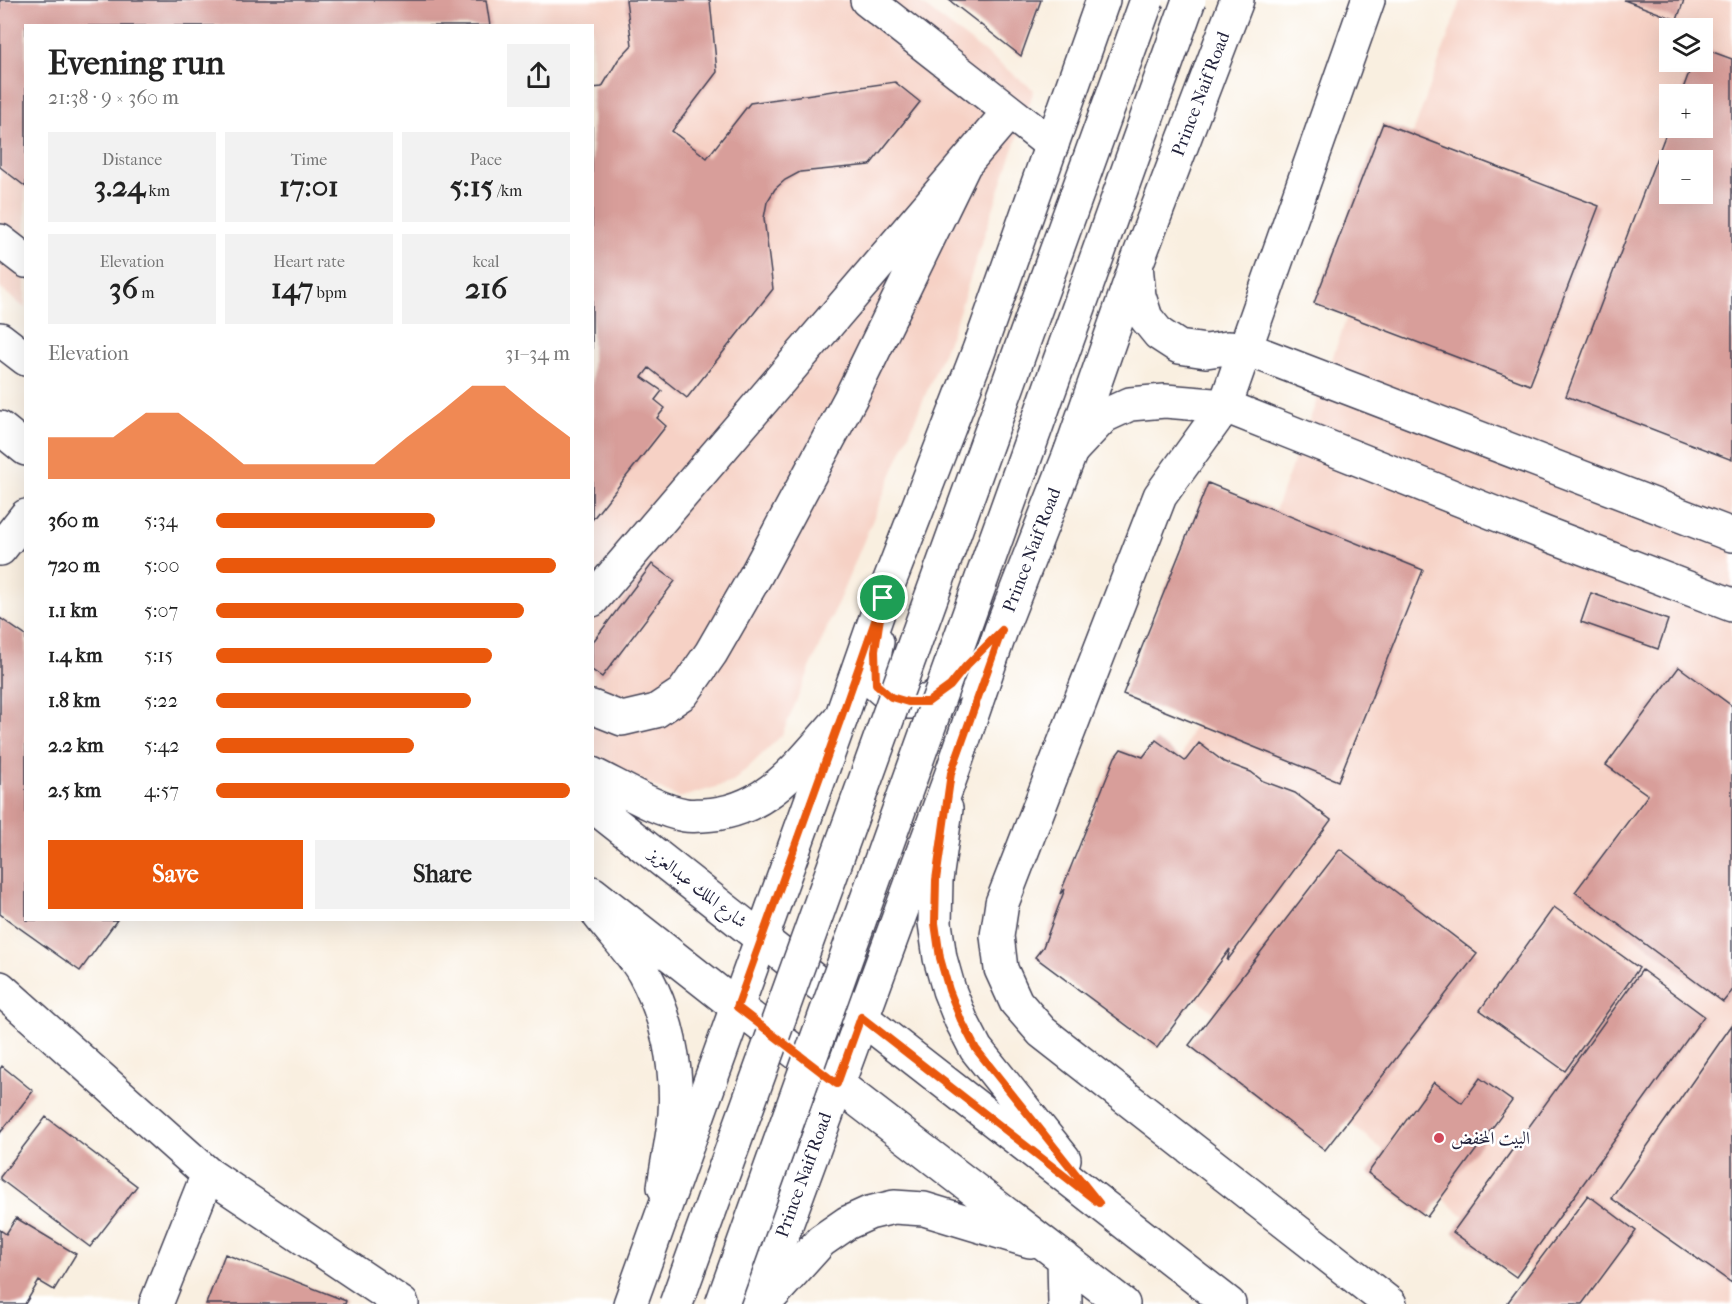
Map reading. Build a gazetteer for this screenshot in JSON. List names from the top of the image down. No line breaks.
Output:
{"streets":{"street":["Prince Naif Road","شارع الملك عبدالعزيز"]},"crossings":[["Prince Naif Road","شارع الملك عبدالعزيز"]],"places":["البيت المخفض"],"page":{"map_buttons":["+","−"],"heading":["Evening run","21:38 · 9 × 360 m"],"stats":[["Distance","3.24 km"],["Time","17:01"],["Pace","5:15 /km"],["Elevation","36 m"],["Heart rate","147 bpm"],["kcal","216"]],"chart":["Elevation","31–34 m"],"list":[{"name":"360 m","note":"5:34"},{"name":"720 m","note":"5:00"},{"name":"1.1 km","note":"5:07"},{"name":"1.4 km","note":"5:15"},{"name":"1.8 km","note":"5:22"},{"name":"2.2 km","note":"5:42"},{"name":"2.5 km","note":"4:57"}],"buttons":["Save","Share"]}}
